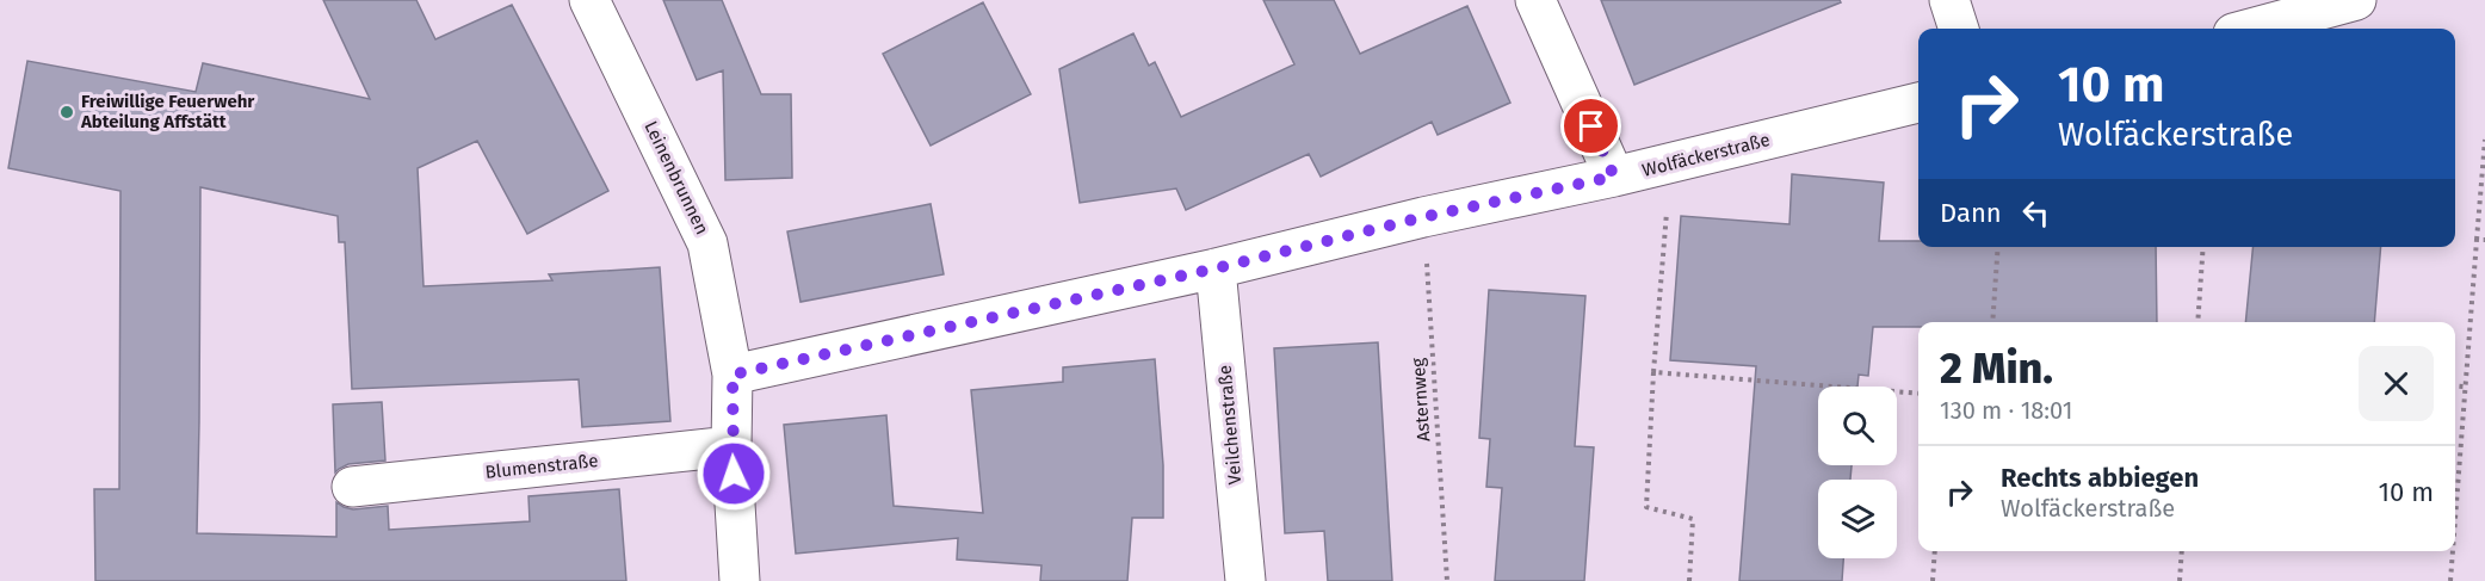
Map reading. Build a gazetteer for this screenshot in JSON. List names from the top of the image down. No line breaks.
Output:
{"streets":{"street":["Wolfäckerstraße","Leinenbrunnen","Veilchenstraße","Blumenstraße"],"path":["Asternweg"]},"crossings":[["Wolfäckerstraße","Leinenbrunnen"],["Wolfäckerstraße","Asternweg"],["Wolfäckerstraße","Veilchenstraße"],["Leinenbrunnen","Blumenstraße"]],"places":["Freiwillige Feuerwehr Abteilung Affstätt"],"page":{"turn":["10 m","Wolfäckerstraße"],"then":"Dann","heading":["2 Min.","130 m · 18:01"],"list":[{"name":"Rechts abbiegen","note":"Wolfäckerstraße","value":"10 m"}]}}
